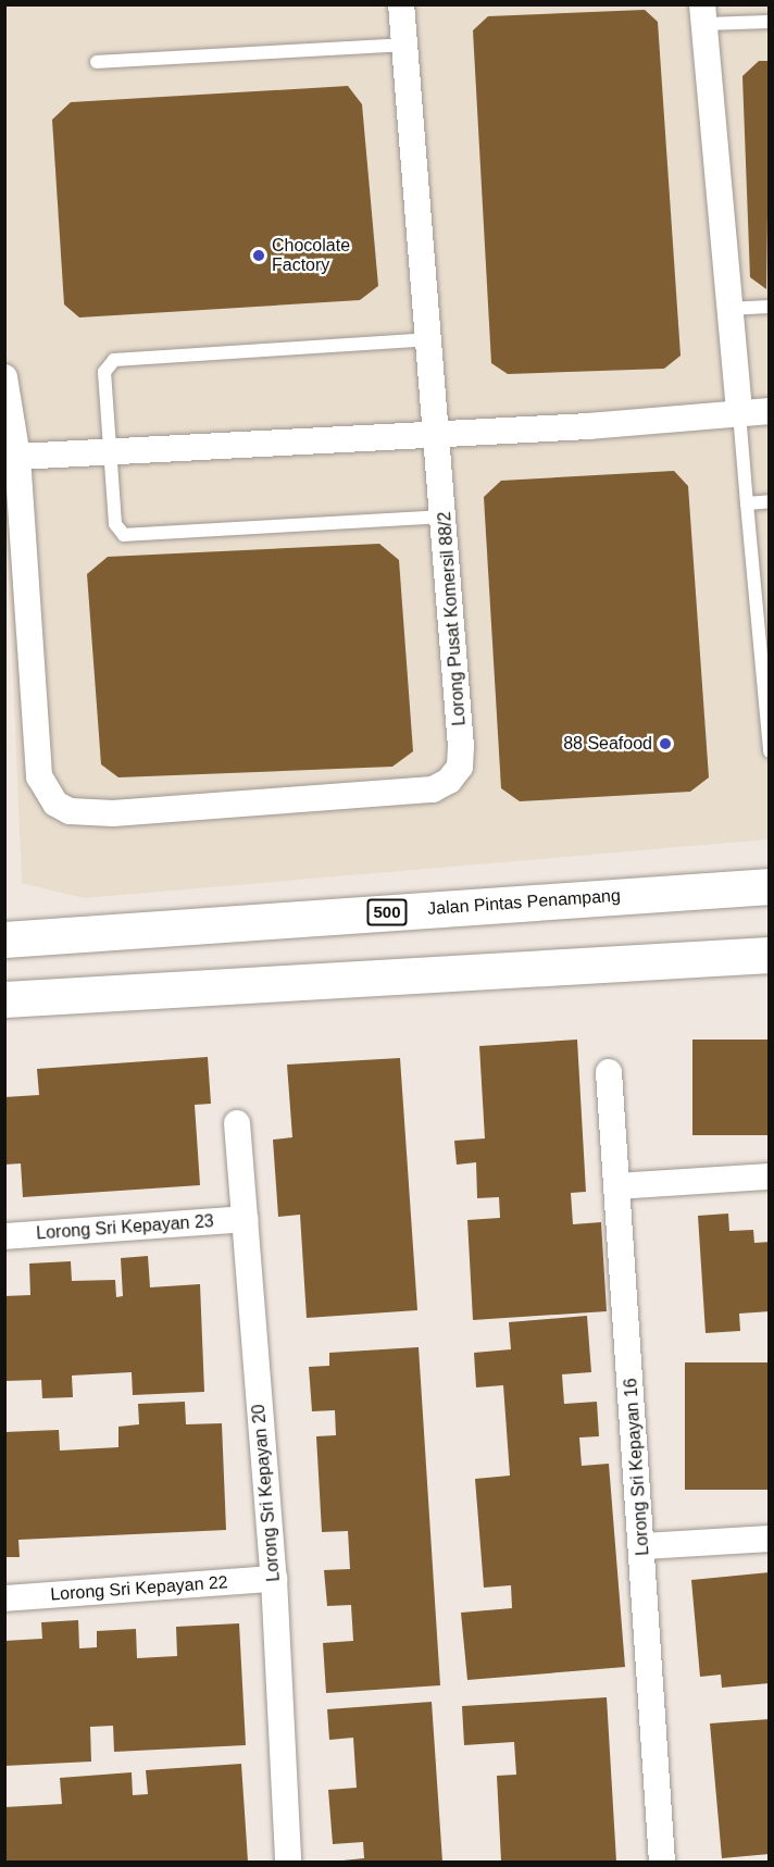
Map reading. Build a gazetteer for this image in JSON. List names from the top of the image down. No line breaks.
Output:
{"streets":{"main road":["Jalan Pintas Penampang","500"],"street":["Lorong Pusat Komersil 88/2","Lorong Sri Kepayan 23","Lorong Sri Kepayan 16","Lorong Sri Kepayan 20","Lorong Sri Kepayan 22"]},"crossings":[["Lorong Sri Kepayan 23","Lorong Sri Kepayan 20"],["Lorong Sri Kepayan 20","Lorong Sri Kepayan 22"]],"places":["Chocolate Factory","88 Seafood"]}
